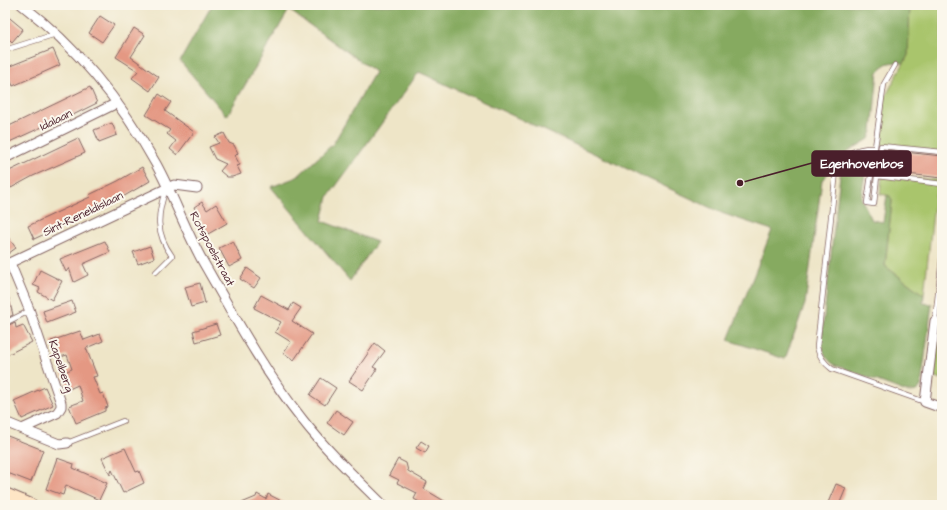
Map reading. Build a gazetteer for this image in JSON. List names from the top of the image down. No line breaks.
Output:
{"streets":{"street":["Idalaan","Sint-Reneldislaan","Rotspoelstraat","Kapelberg"]},"crossings":[["Idalaan","Rotspoelstraat"],["Sint-Reneldislaan","Rotspoelstraat"],["Sint-Reneldislaan","Kapelberg"]],"places":["Egenhovenbos"]}
